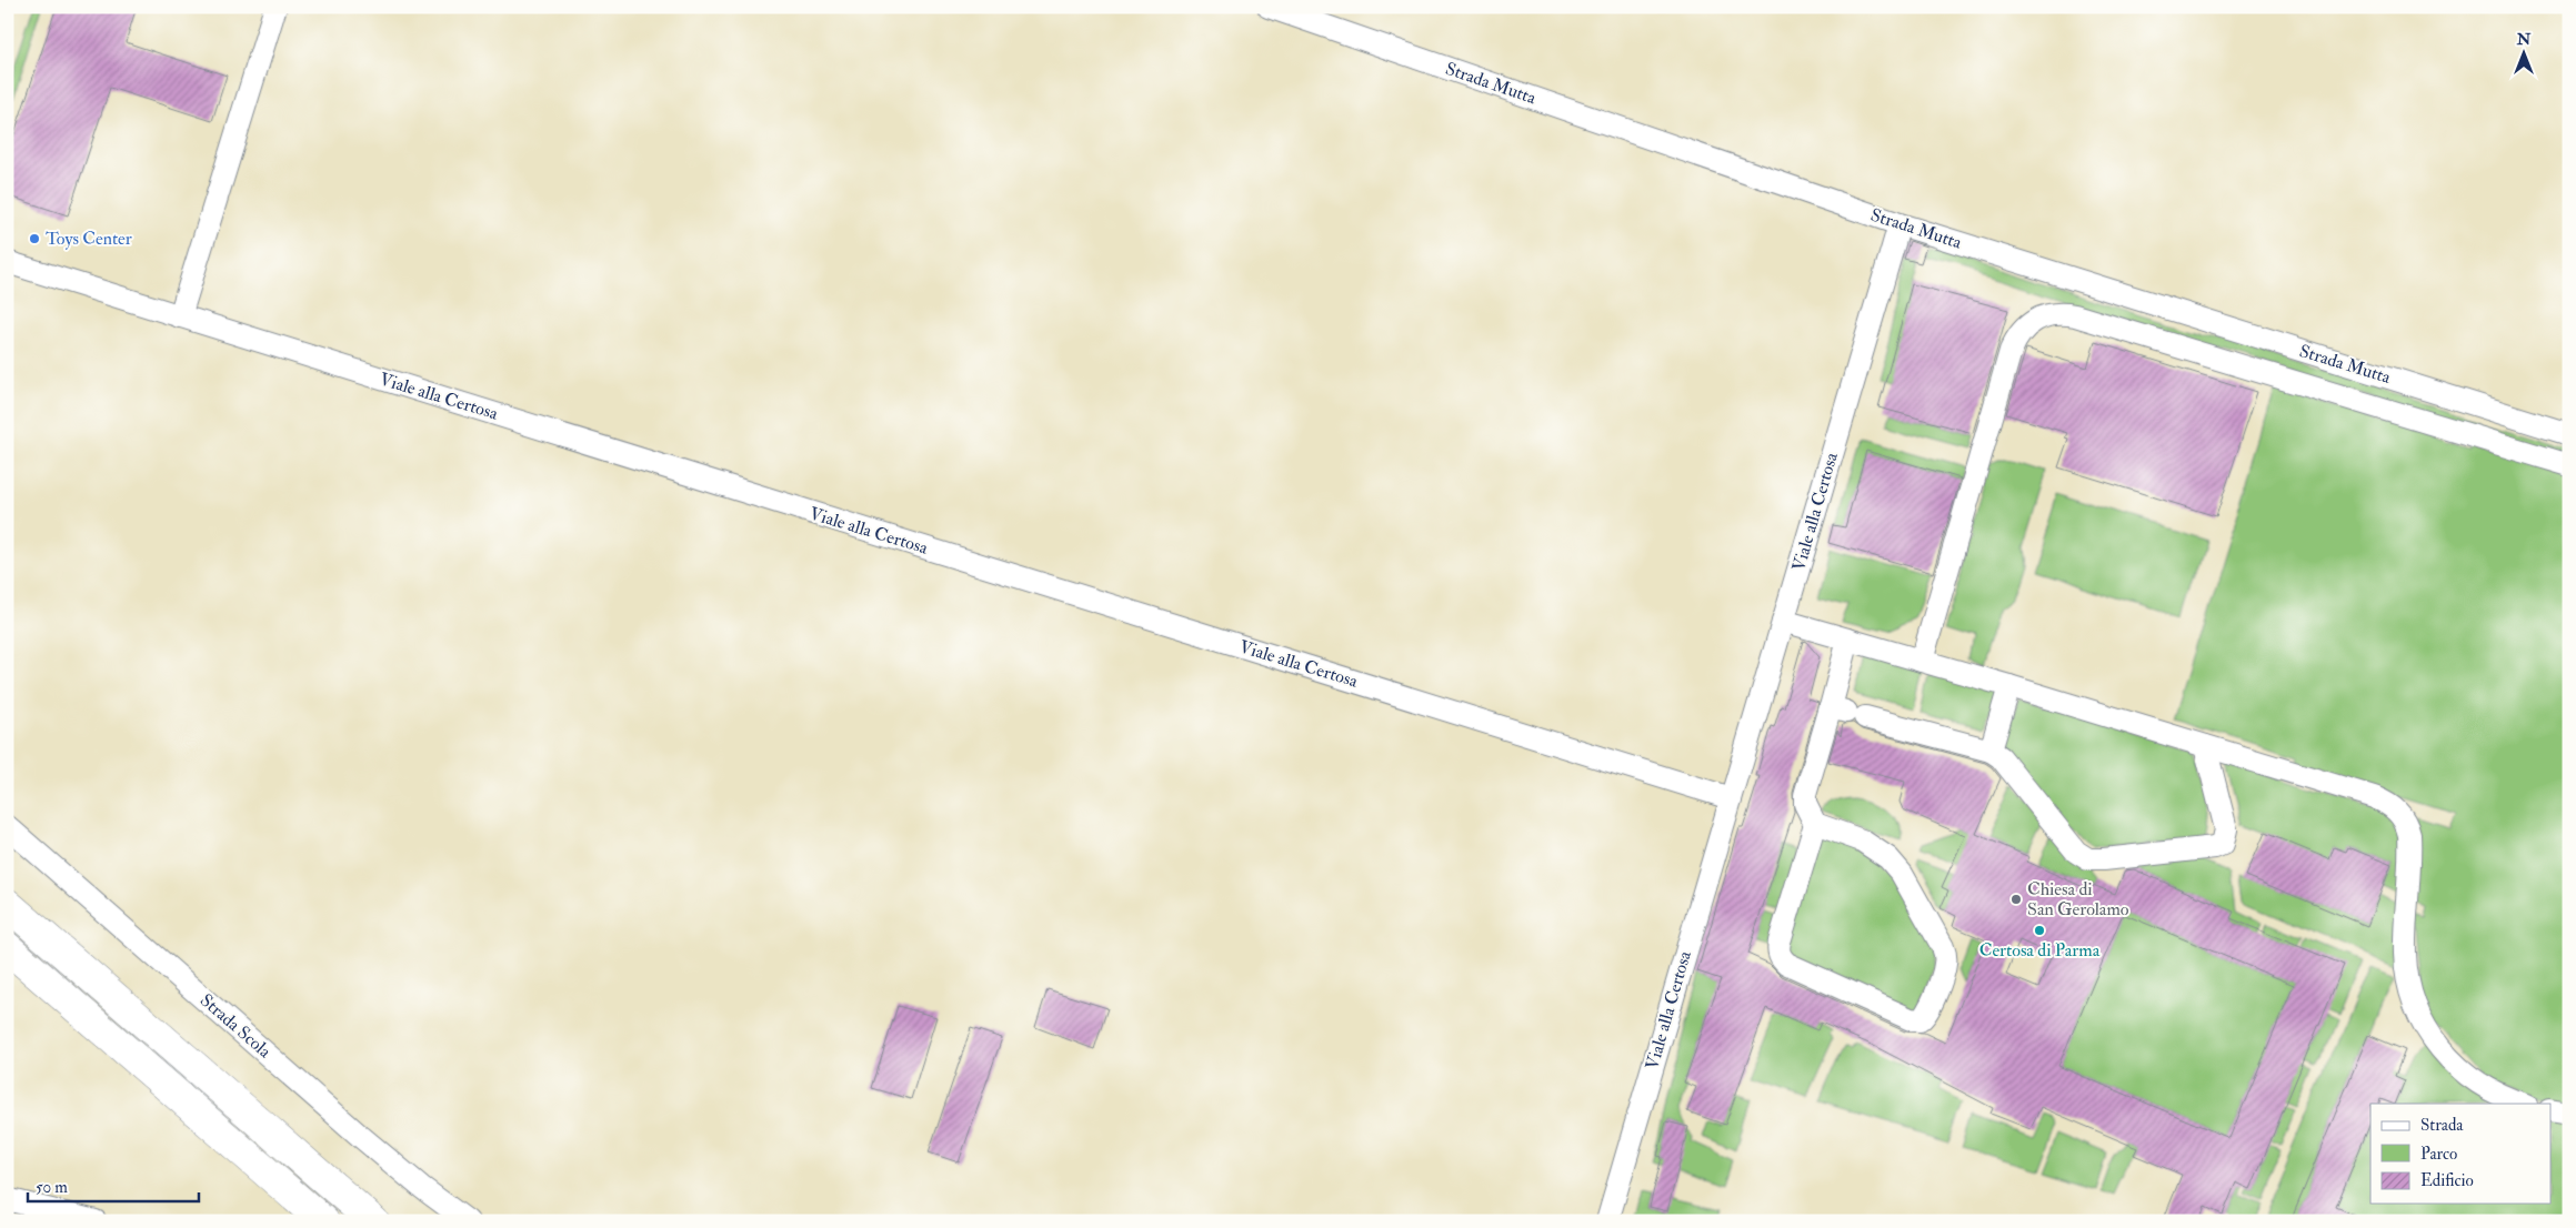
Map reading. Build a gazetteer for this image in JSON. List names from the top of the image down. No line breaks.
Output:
{"streets":{"street":["Strada Mutta","Viale alla Certosa","Strada Scola"]},"crossings":[["Strada Mutta","Viale alla Certosa"]],"places":["Toys Center","Chiesa di San Gerolamo","Certosa di Parma"],"legend":["Strada","Parco","Edificio"],"scale_bar":"50 m","north":"top"}
